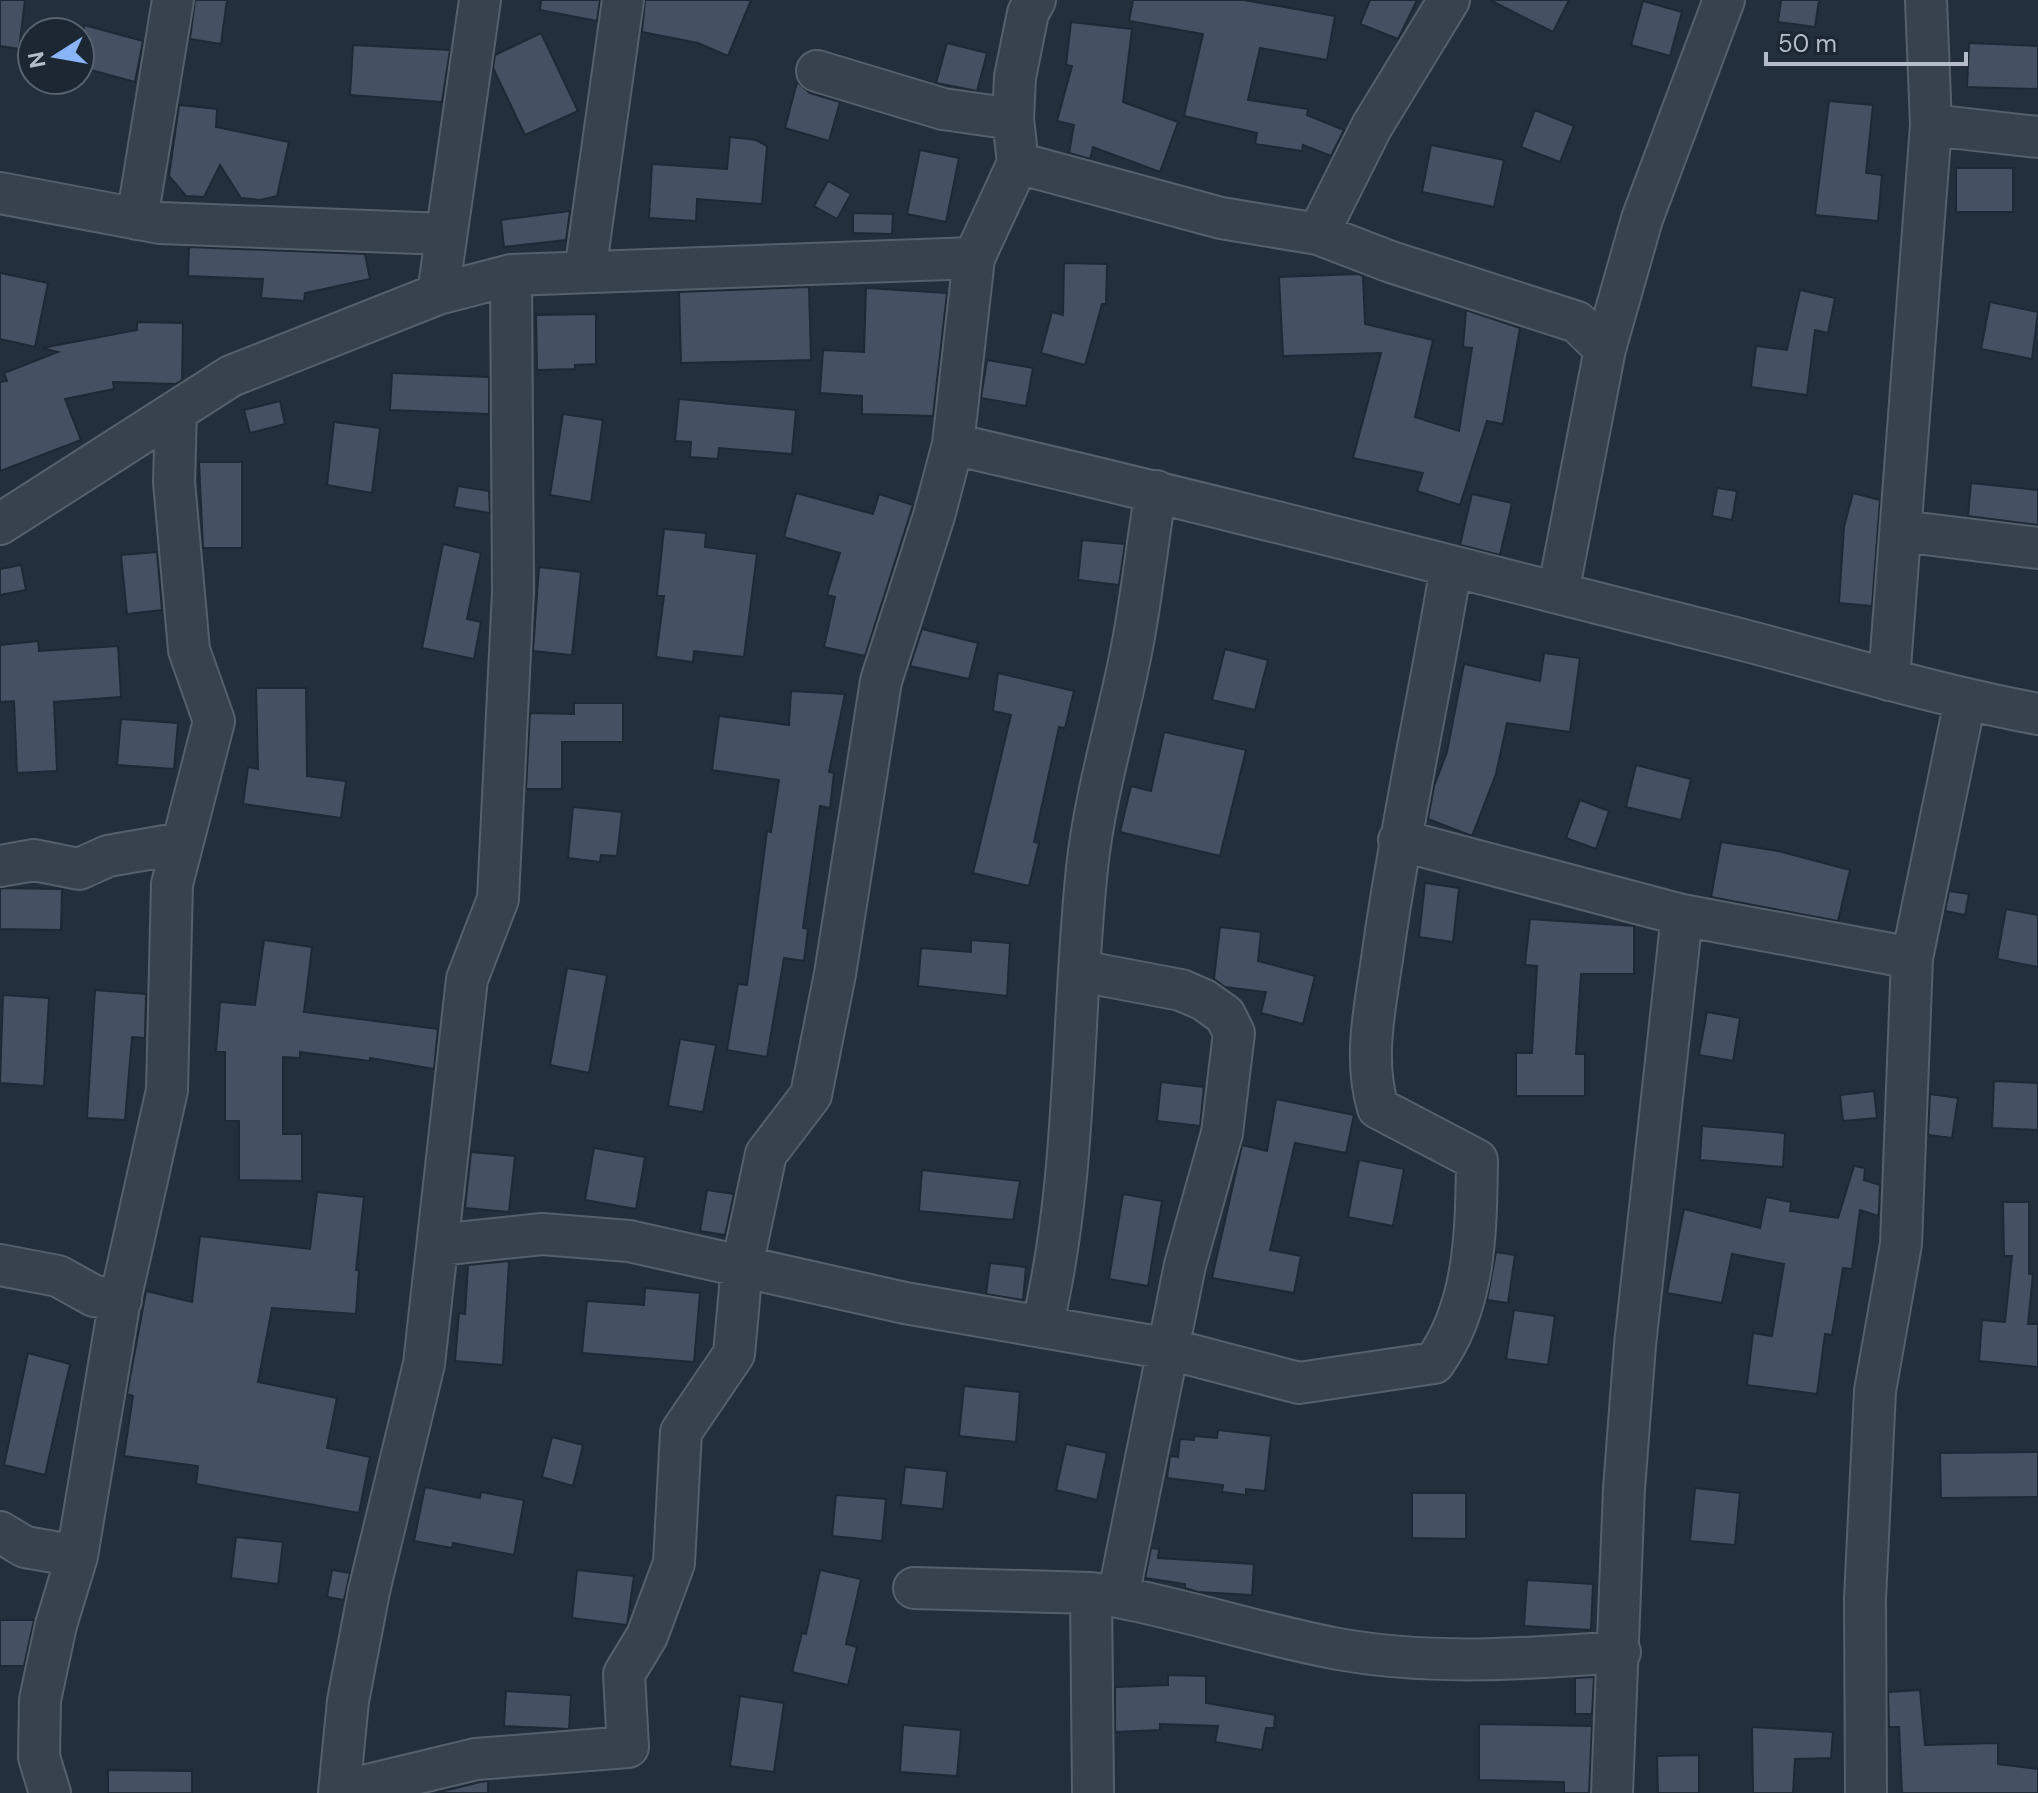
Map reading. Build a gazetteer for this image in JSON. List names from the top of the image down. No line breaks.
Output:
{"scale_bar":"50 m","north":"left"}
